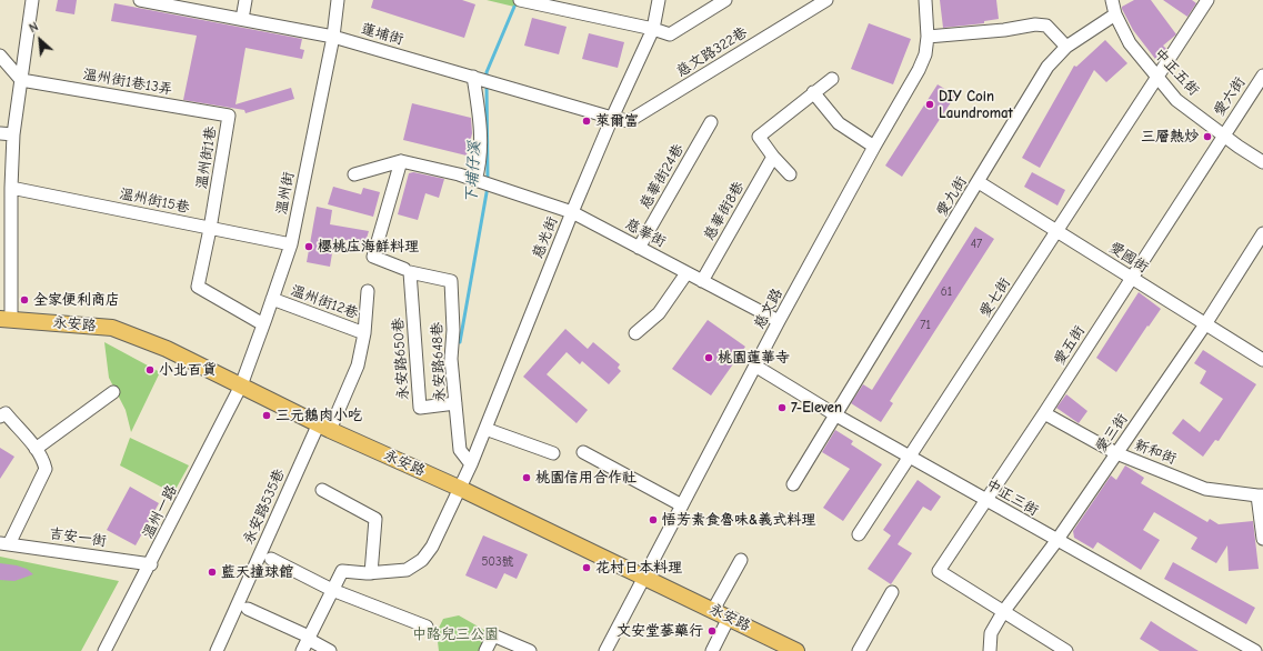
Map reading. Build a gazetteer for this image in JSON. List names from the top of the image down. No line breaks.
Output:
{"streets":{"main road":["永安路"],"street":["蓮埔街","慈文路322巷","中正五街","溫州街1巷13弄","愛六街","溫州街1巷","慈華街24巷","溫州街","愛九街","溫州街15巷","慈華街8巷","慈華街","慈光街","愛國街","愛七街","溫州街12巷","慈文路","愛五街","永安路650巷","永安路648巷","愛三街","新和街","中正三街","永安路535巷","溫州一路","吉安一街"]},"crossings":[["蓮埔街","慈文路322巷"],["蓮埔街","溫州街"],["蓮埔街","慈光街"],["慈文路322巷","慈光街"],["中正五街","愛六街"],["中正五街","愛九街"],["中正五街","愛七街"],["中正五街","愛五街"],["溫州街1巷13弄","溫州街1巷"],["愛六街","愛五街"],["溫州街1巷","溫州街"],["溫州街1巷","溫州街15巷"],["慈華街24巷","慈華街"],["溫州街","溫州街15巷"],["溫州街","溫州街12巷"],["溫州街","永安路"],["溫州街","溫州一路"],["愛九街","愛國街"],["愛九街","中正三街"],["慈華街8巷","慈華街"],["慈華街","慈光街"],["慈華街","慈文路"],["慈光街","永安路"],["慈光街","永安路648巷"],["愛國街","愛七街"],["愛國街","愛五街"],["愛國街","愛三街"],["愛七街","中正三街"],["溫州街12巷","永安路535巷"],["慈文路","永安路"],["慈文路","中正三街"],["永安路","永安路535巷"],["永安路","溫州一路"],["愛五街","愛三街"],["愛五街","新和街"],["愛五街","中正三街"],["永安路650巷","永安路648巷"],["愛三街","新和街"],["愛三街","中正三街"],["溫州一路","吉安一街"]],"water":["下埔仔溪"],"parks":["中路兒三公園"],"places":["DIY Coin Laundromat","萊爾富","三層熱炒","櫻桃庒海鮮料理","全家便利商店","桃園蓮華寺","小北百貨","7-Eleven","三元鵝肉小吃","桃園信用合作社","悟芳素食魯味&義式料理","花村日本料理","藍天撞球館","文安堂蔘藥行"],"house_numbers":["47","61","71","503號"],"north":"top left"}
